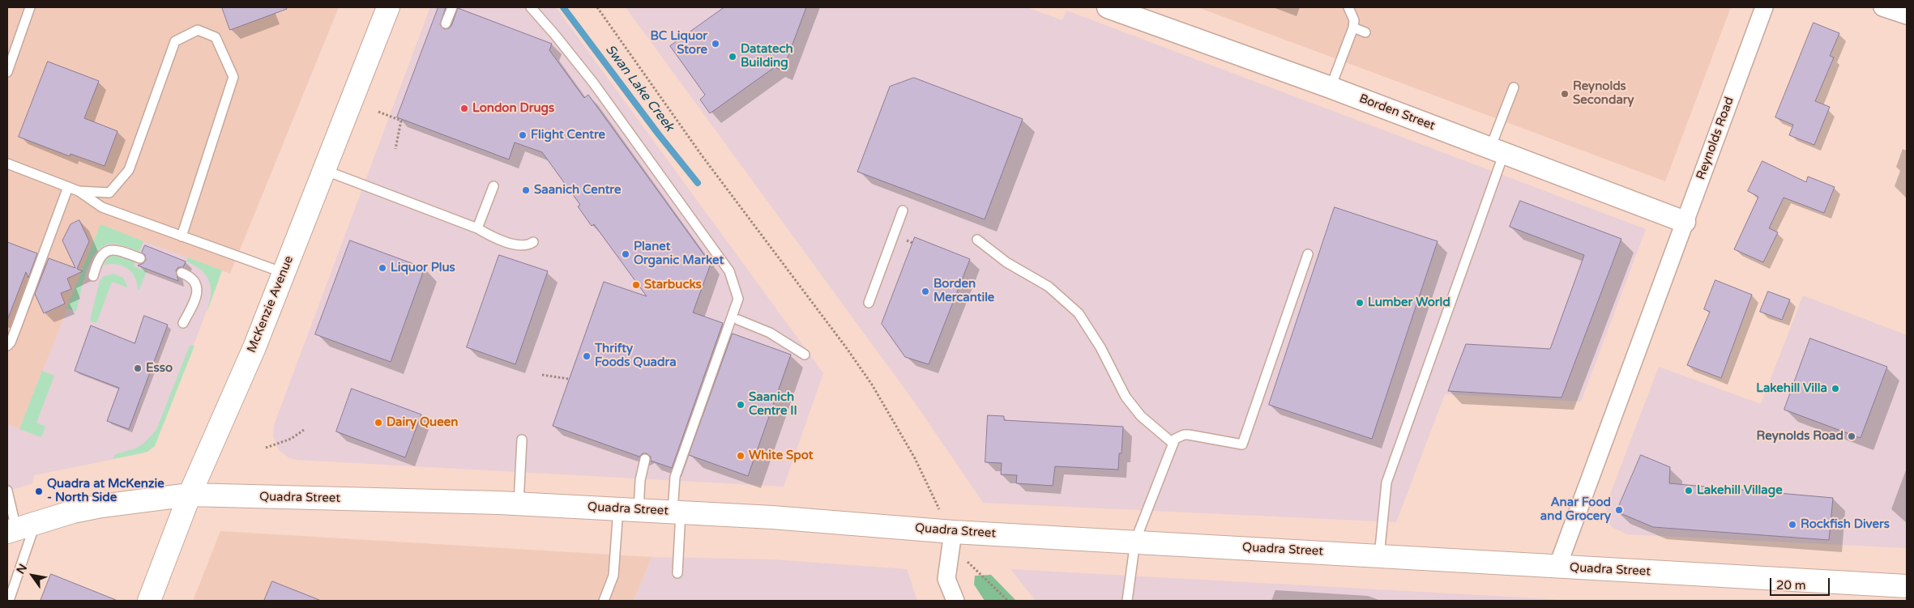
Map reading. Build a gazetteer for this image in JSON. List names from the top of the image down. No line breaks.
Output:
{"streets":{"main road":["McKenzie Avenue","Quadra Street"],"street":["Borden Street","Reynolds Road"]},"crossings":[["Borden Street","Reynolds Road"],["Reynolds Road","Quadra Street"],["McKenzie Avenue","Quadra Street"]],"water":["Swan Lake Creek"],"places":["BC Liquor Store","Datatech Building","Reynolds Secondary","London Drugs","Flight Centre","Saanich Centre","Planet Organic Market","Liquor Plus","Starbucks","Borden Mercantile","Lumber World","Thrifty Foods Quadra","Esso","Lakehill Villa","Saanich Centre II","Dairy Queen","Reynolds Road","White Spot","Lakehill Village","Quadra at McKenzie - North Side","Anar Food and Grocery","Rockfish Divers"],"scale_bar":"20 m","north":"top left"}
